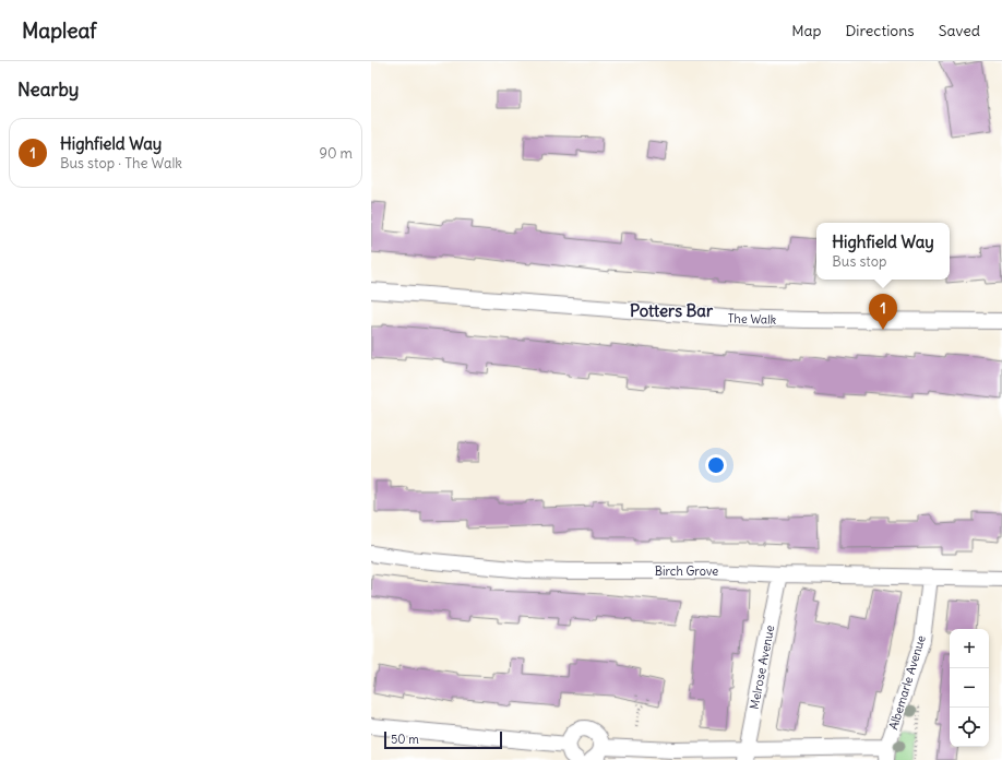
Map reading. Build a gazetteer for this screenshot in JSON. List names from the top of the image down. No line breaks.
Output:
{"streets":{"street":["The Walk","Birch Grove","Melrose Avenue","Albemarle Avenue"]},"crossings":[["Birch Grove","Melrose Avenue"],["Birch Grove","Albemarle Avenue"]],"districts":["Potters Bar"],"scale_bar":"50 m","page":{"header":"Mapleaf","nav":["Map","Directions","Saved"],"heading":"Nearby","list":[{"mark":"1","name":"Highfield Way","note":"Bus stop · The Walk","value":"90 m"}],"popup":["Highfield Way","Bus stop"],"pins":"1","map_buttons":["+","−"],"scale":"50 m"}}
